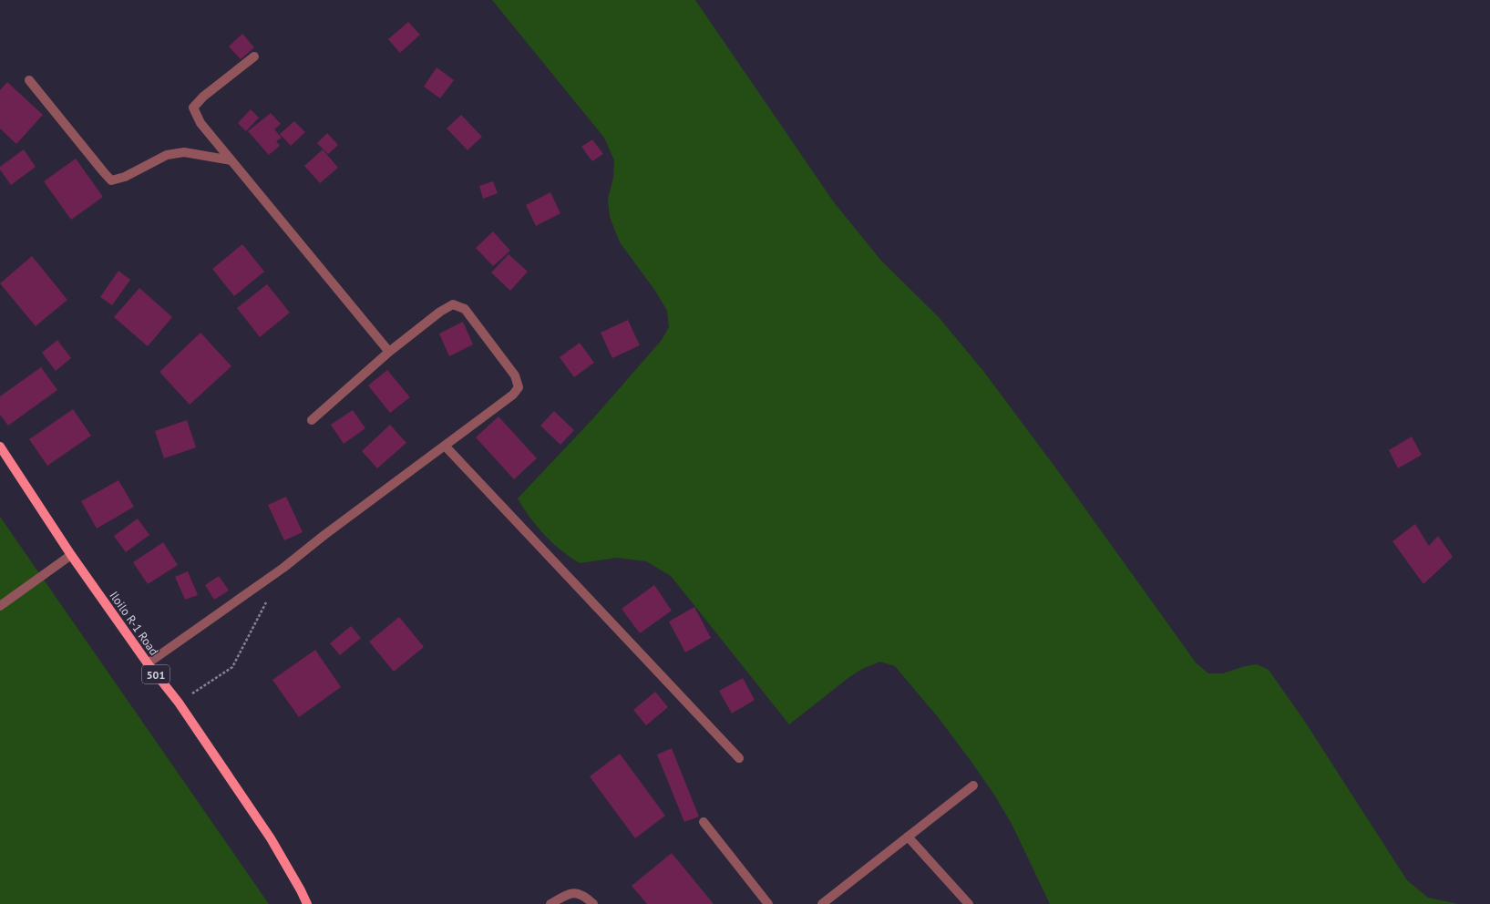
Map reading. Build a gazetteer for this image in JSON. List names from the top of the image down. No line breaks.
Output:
{"streets":{"main road":["Iloilo R-1 Road","501"]}}
